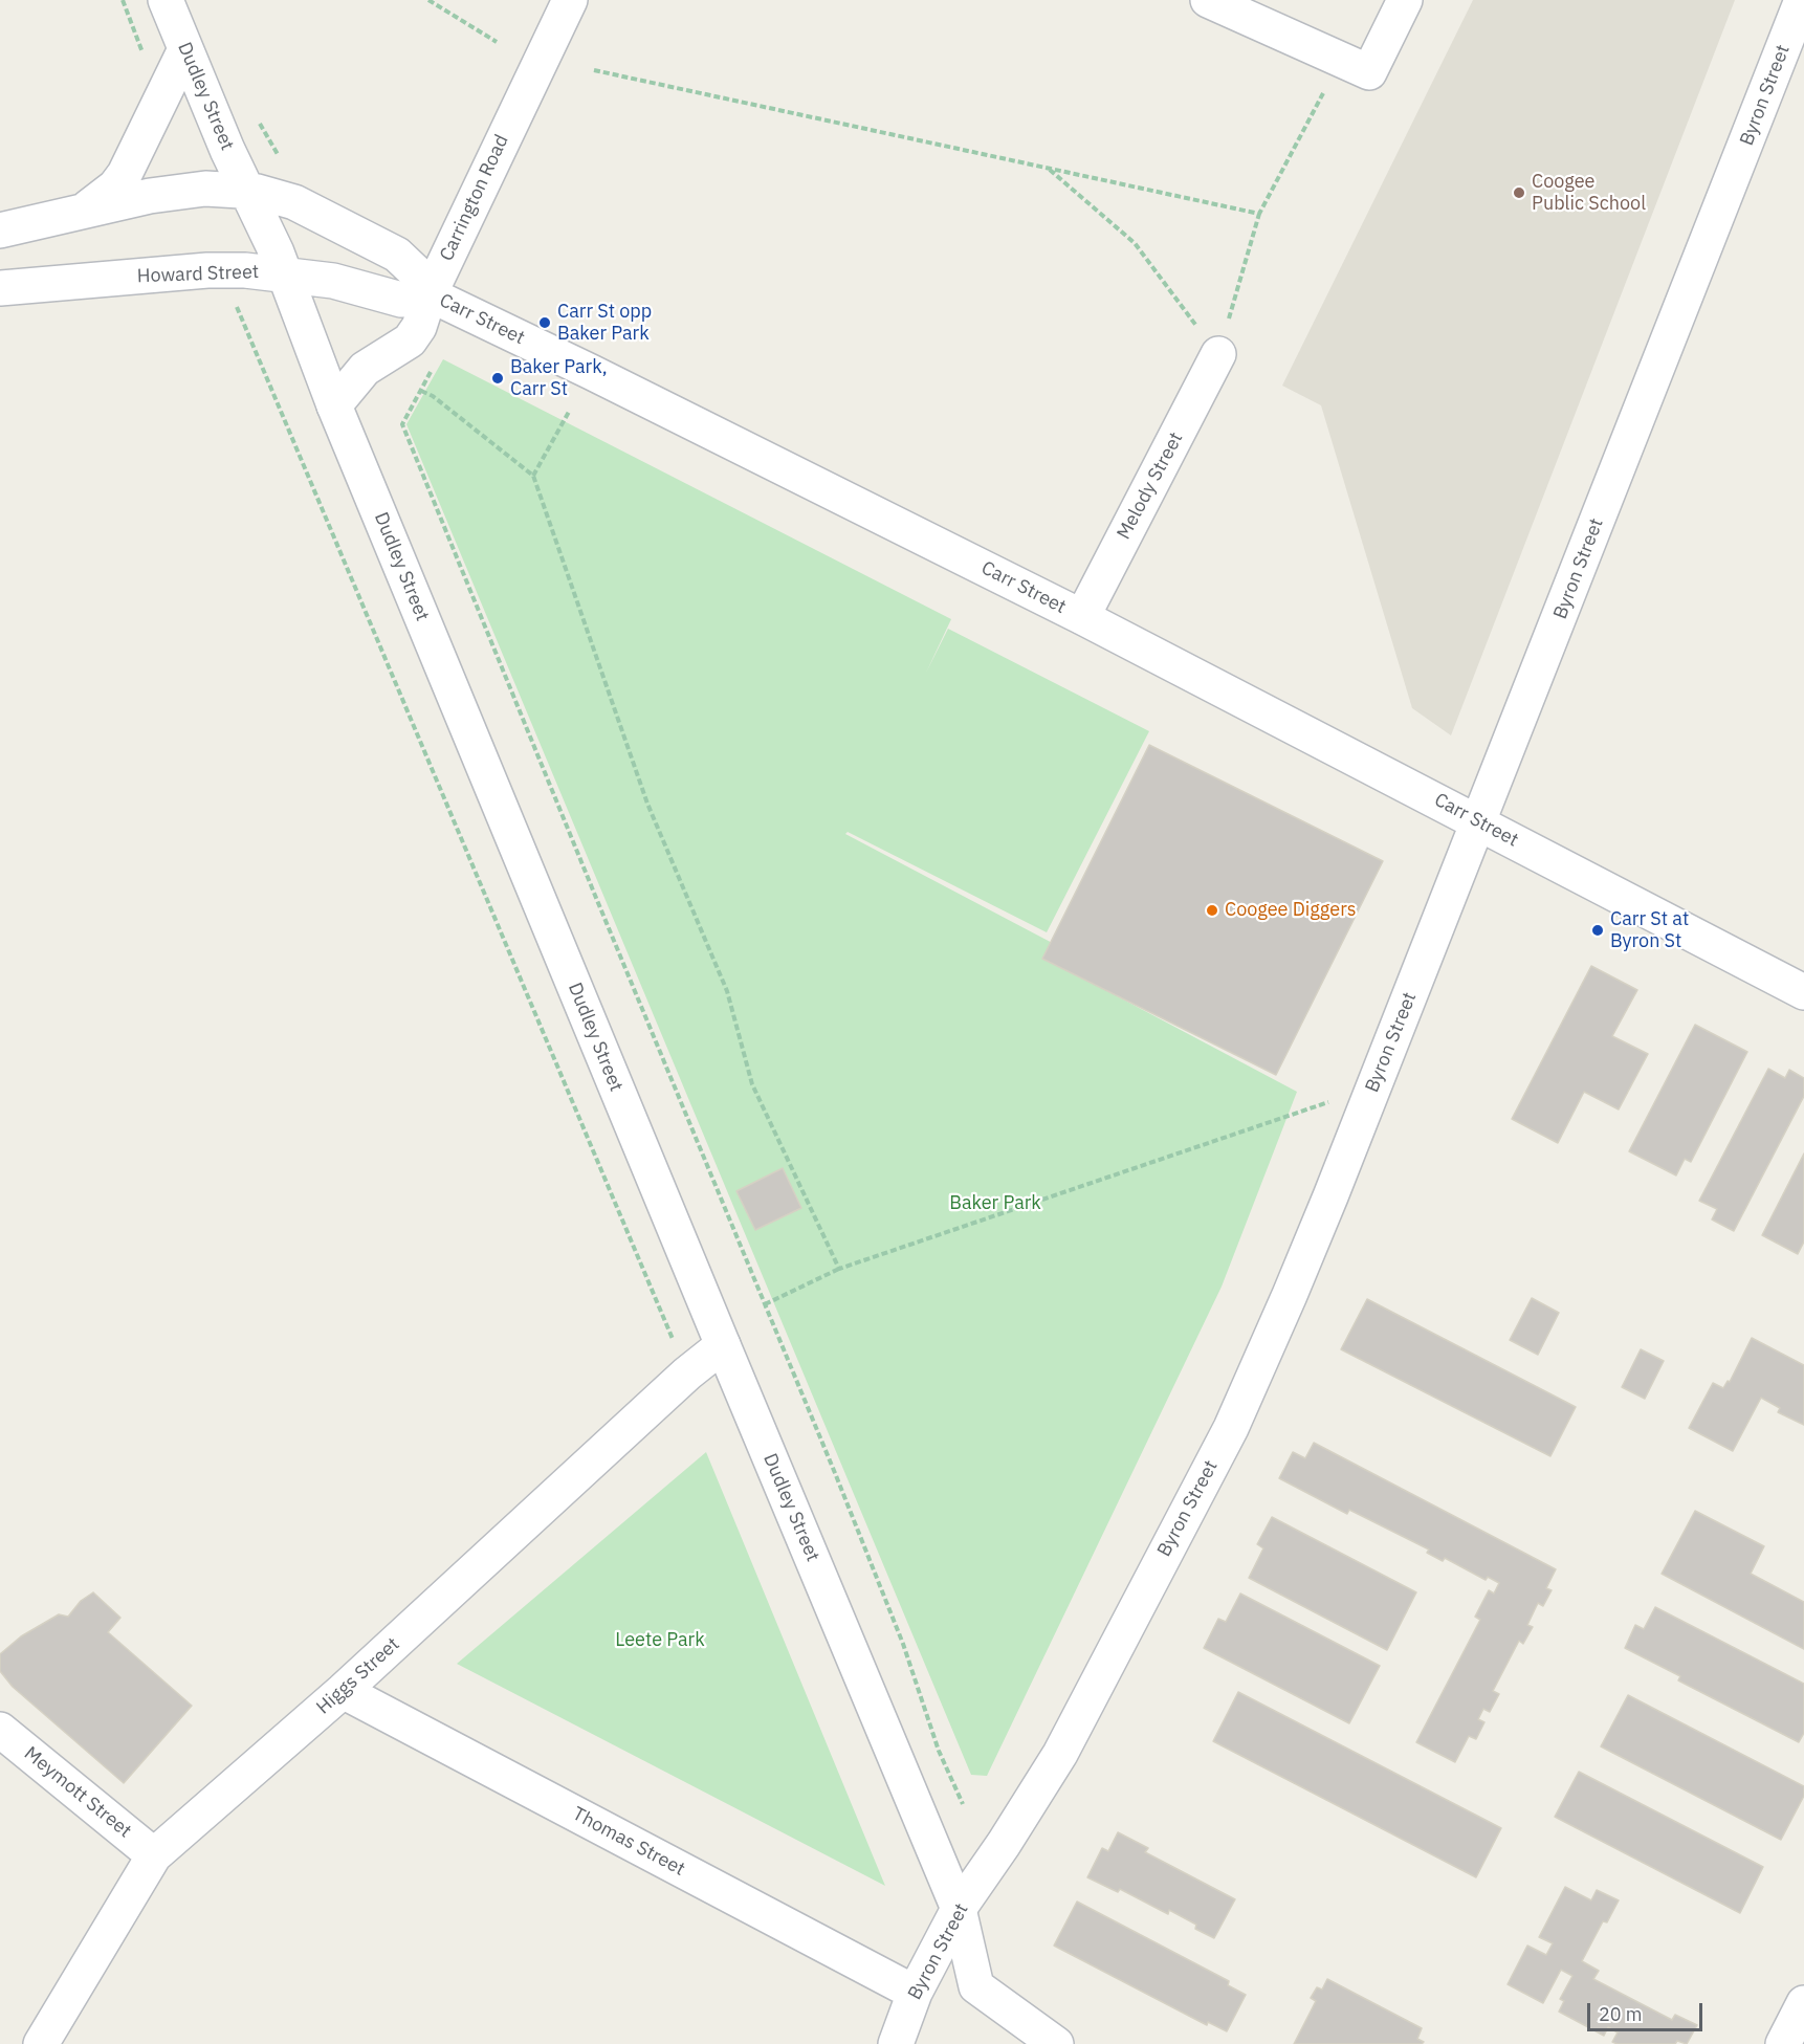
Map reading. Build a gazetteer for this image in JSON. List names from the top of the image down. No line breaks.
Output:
{"streets":{"street":["Byron Street","Dudley Street","Carrington Road","Howard Street","Carr Street","Melody Street","Higgs Street","Meymott Street","Thomas Street"]},"crossings":[["Byron Street","Dudley Street"],["Byron Street","Carr Street"],["Byron Street","Thomas Street"],["Dudley Street","Carrington Road"],["Dudley Street","Howard Street"],["Dudley Street","Carr Street"],["Dudley Street","Higgs Street"],["Carrington Road","Howard Street"],["Carrington Road","Carr Street"],["Howard Street","Carr Street"],["Carr Street","Melody Street"],["Higgs Street","Meymott Street"],["Higgs Street","Thomas Street"]],"parks":["Baker Park","Leete Park"],"places":["Coogee Public School","Carr St opp Baker Park","Baker Park, Carr St","Coogee Diggers","Carr St at Byron St"],"scale_bar":"20 m"}
